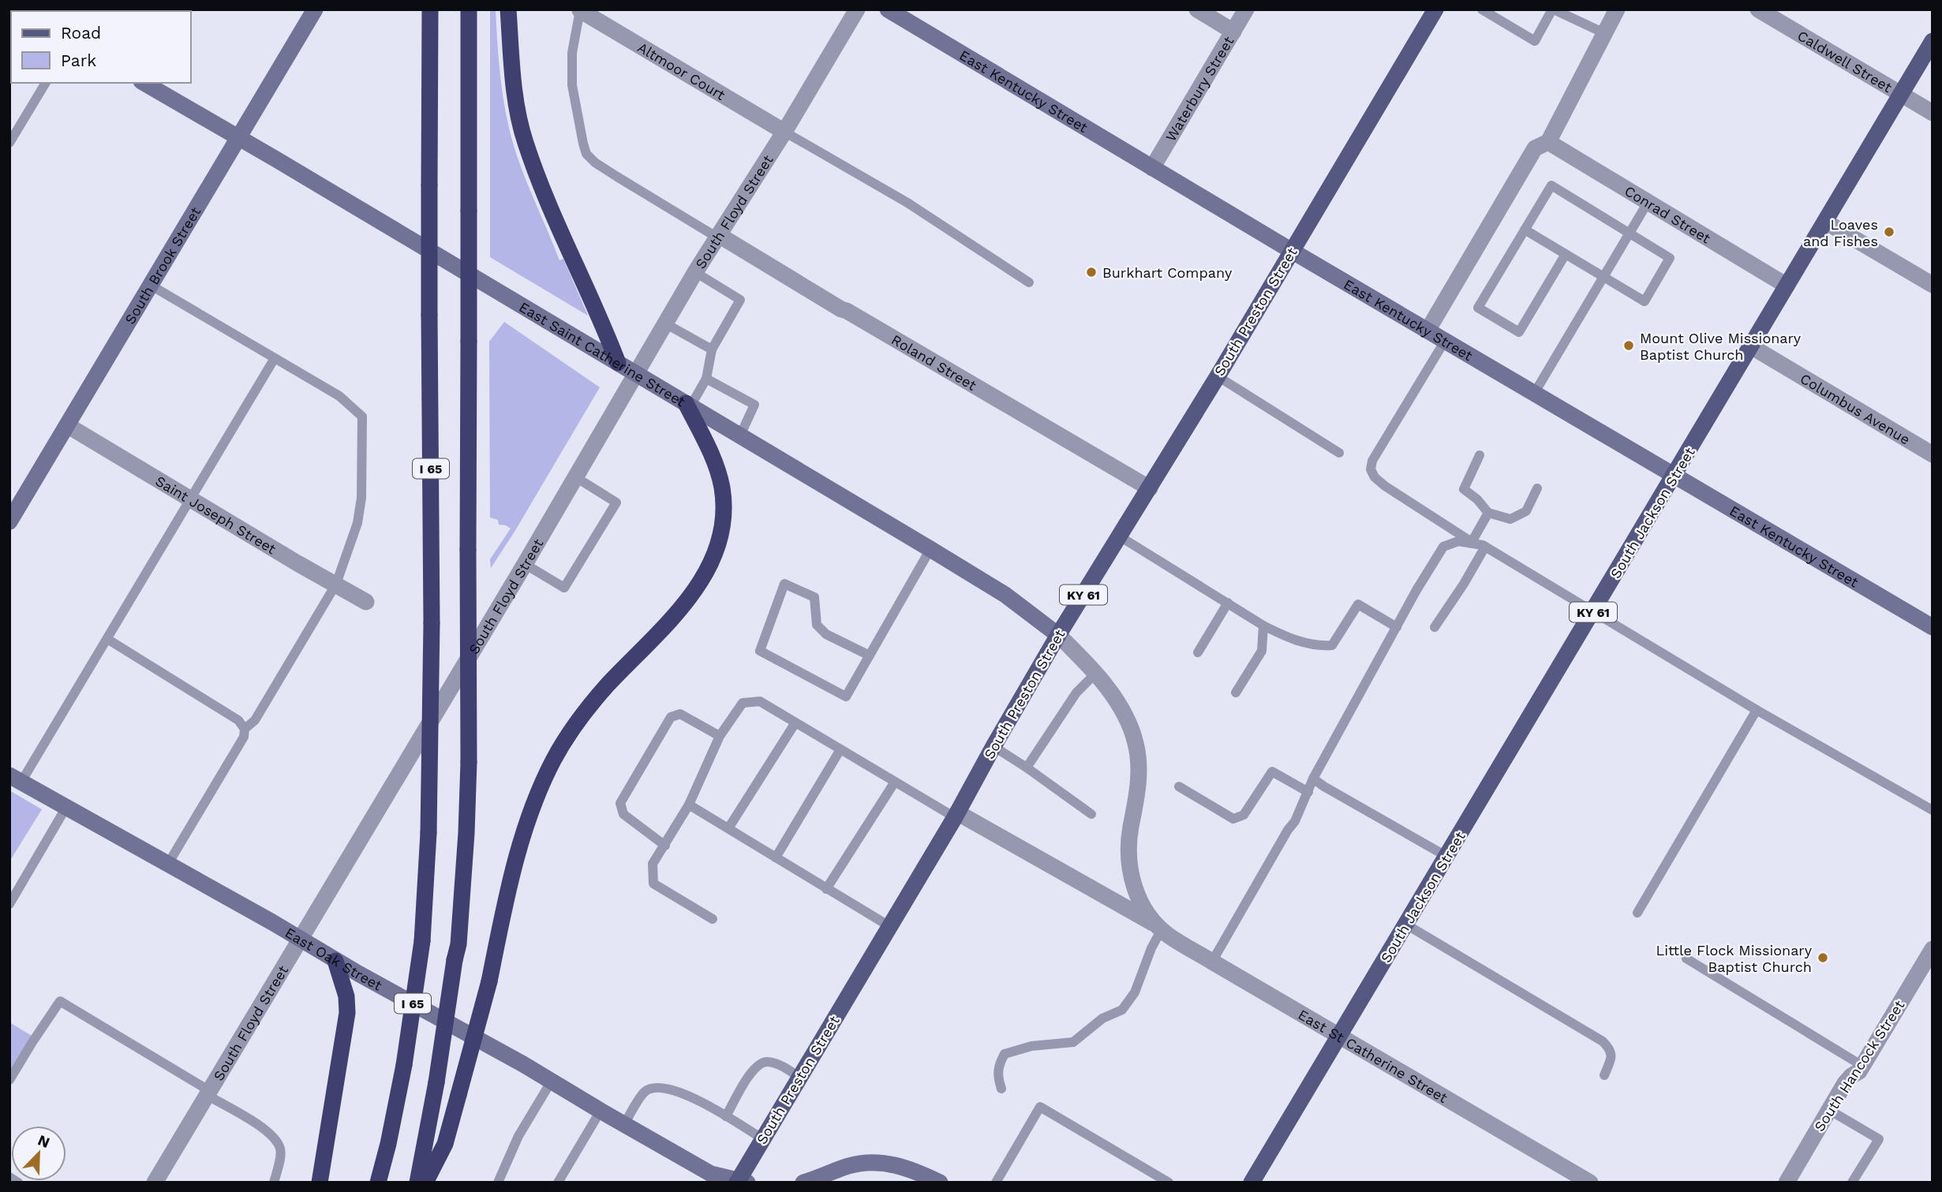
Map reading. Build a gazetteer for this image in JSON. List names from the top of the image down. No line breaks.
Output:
{"streets":{"highway":["I 65"],"main road":["East Kentucky Street","South Brook Street","South Preston Street","East Saint Catherine Street","South Jackson Street","KY 61","East Oak Street"],"street":["Caldwell Street","Altmoor Court","Waterbury Street","South Floyd Street","Conrad Street","Roland Street","Columbus Avenue","Saint Joseph Street","East St Catherine Street","South Hancock Street"]},"crossings":[["Caldwell Street","South Jackson Street"],["Altmoor Court","South Floyd Street"],["Waterbury Street","East Kentucky Street"],["East Kentucky Street","South Preston Street"],["East Kentucky Street","South Jackson Street"],["South Floyd Street","East Saint Catherine Street"],["South Floyd Street","Roland Street"],["South Floyd Street","East Oak Street"],["Conrad Street","South Jackson Street"],["South Brook Street","East Saint Catherine Street"],["South Brook Street","Saint Joseph Street"],["South Preston Street","East Saint Catherine Street"],["South Preston Street","Roland Street"],["South Preston Street","East Oak Street"],["South Preston Street","East St Catherine Street"],["East Saint Catherine Street","East St Catherine Street"],["Columbus Avenue","South Jackson Street"],["South Jackson Street","East St Catherine Street"]],"places":["Loaves and Fishes","Burkhart Company","Mount Olive Missionary Baptist Church","Little Flock Missionary Baptist Church"],"legend":["Road","Park"],"north":"top right"}
